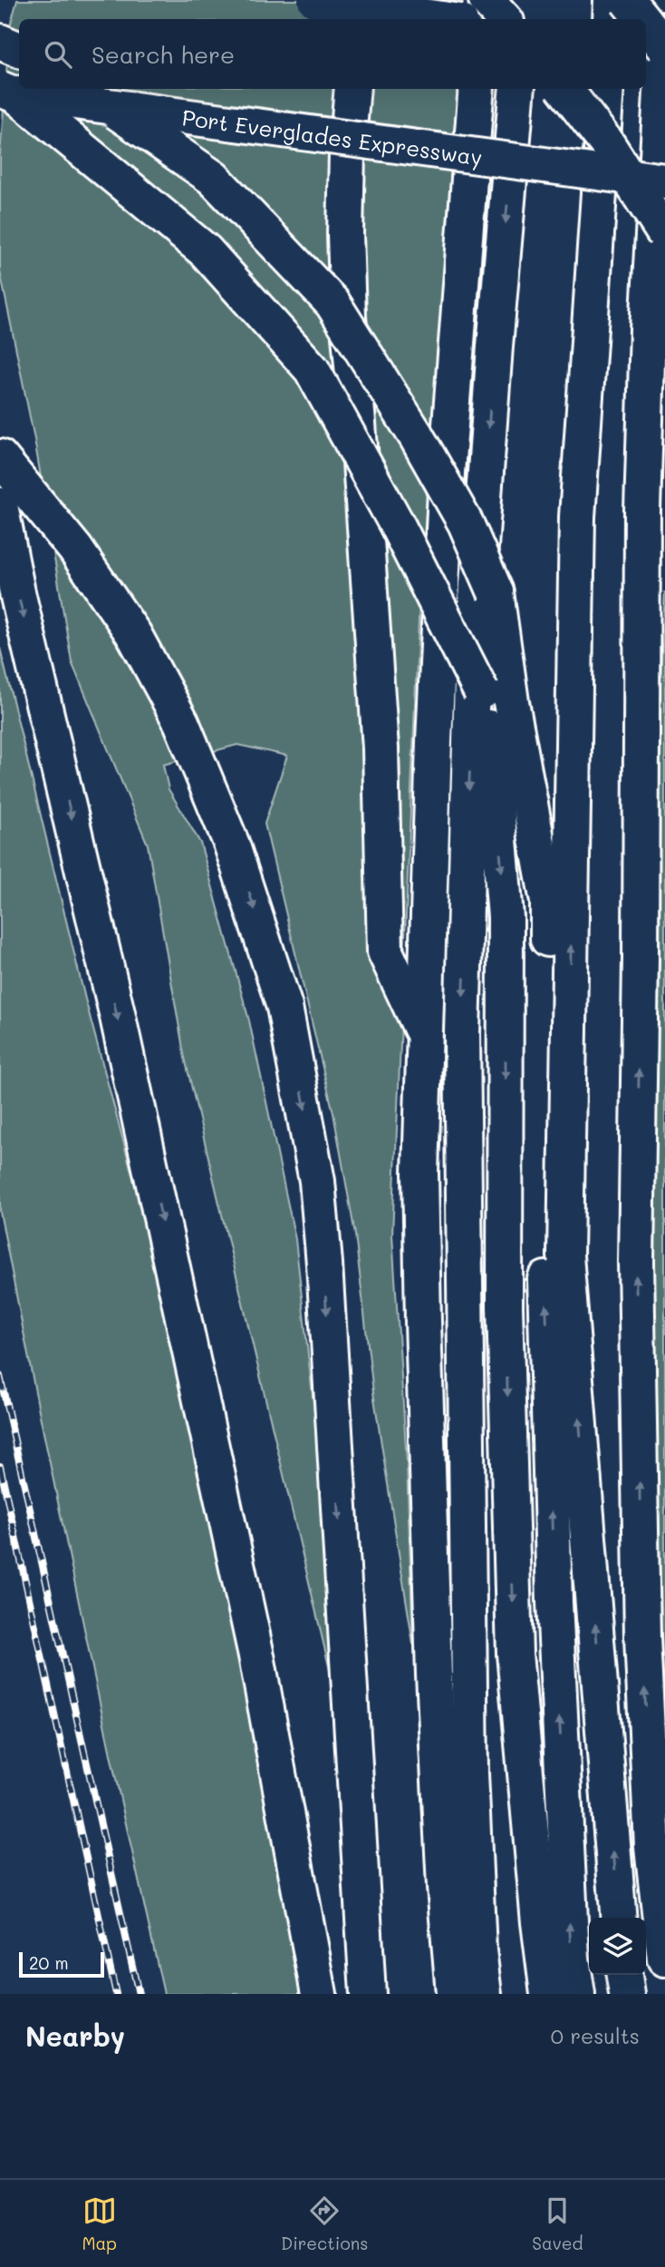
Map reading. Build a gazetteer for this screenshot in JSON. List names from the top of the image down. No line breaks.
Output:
{"streets":{"highway":["Port Everglades Expressway"]},"scale_bar":"20 m","page":{"search":"Search here","scale":"20 m","heading":["Nearby","0 results"],"nav":["Map","Directions","Saved"]}}
